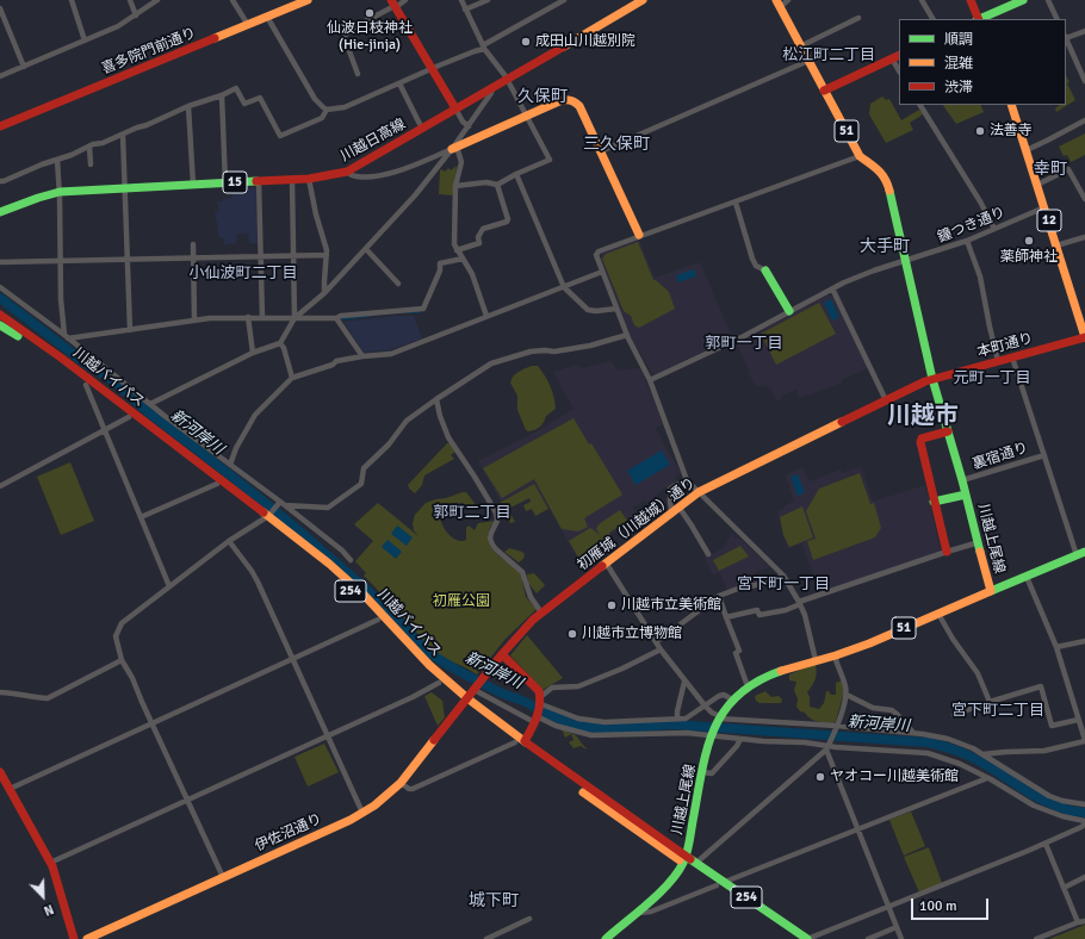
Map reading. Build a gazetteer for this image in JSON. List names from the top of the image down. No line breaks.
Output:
{"streets":{"main road":["喜多院門前通り","51","川越日高線","15","12","本町通り","川越バイパス","初雁城（川越城）通り","川越上尾線","254","伊佐沼通り"],"street":["鐘つき通り","裏宿通り"]},"crossings":[["12","鐘つき通り"],["12","本町通り"],["鐘つき通り","川越上尾線"],["本町通り","裏宿通り"],["本町通り","初雁城（川越城）通り"],["本町通り","川越上尾線"],["川越バイパス","初雁城（川越城）通り"],["川越バイパス","川越上尾線"],["川越バイパス","伊佐沼通り"],["裏宿通り","川越上尾線"],["初雁城（川越城）通り","川越上尾線"],["初雁城（川越城）通り","伊佐沼通り"]],"districts":["松江町二丁目","久保町","三久保町","幸町","大手町","小仙波町二丁目","郭町一丁目","元町一丁目","川越市","郭町二丁目","宮下町一丁目","宮下町二丁目","城下町"],"water":["新河岸川"],"parks":["初雁公園"],"places":["仙波日枝神社 (Hie-jinja)","成田山川越別院","法善寺","薬師神社","川越市立美術館","川越市立博物館","ヤオコー川越美術館"],"legend":["順調","混雑","渋滞"],"scale_bar":"100 m","north":"bottom right"}
